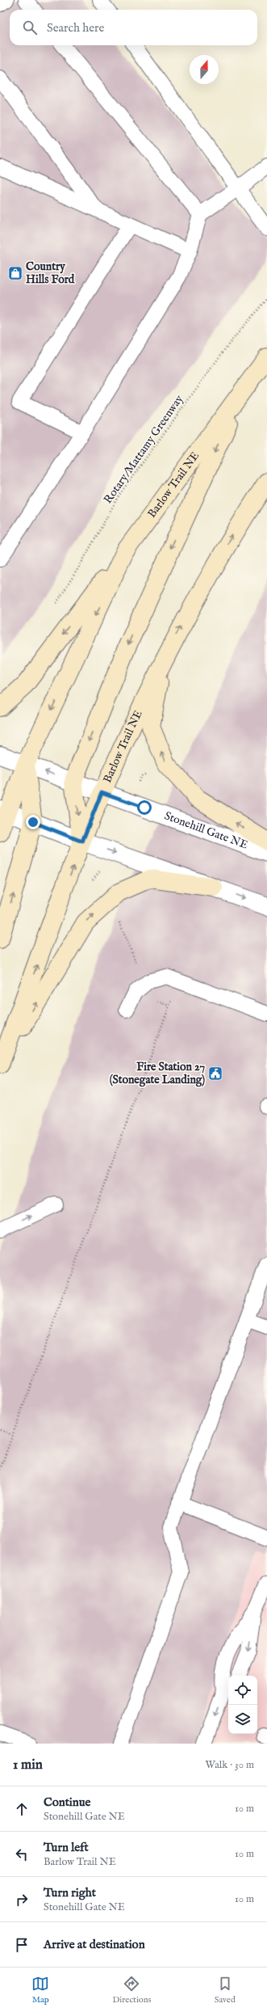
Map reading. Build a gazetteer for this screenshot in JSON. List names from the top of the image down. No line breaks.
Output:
{"streets":{"main road":["Barlow Trail NE"],"street":["Stonehill Gate NE"],"path":["Rotary/Mattamy Greenway"]},"crossings":[["Barlow Trail NE","Stonehill Gate NE"]],"places":{"shop":["Country Hills Ford"],"public building":["Fire Station 27 (Stonegate Landing)"]},"north":"top","page":{"search":"Search here","heading":["1 min","Walk · 30 m"],"list":[["Continue","Stonehill Gate NE","10 m"],["Turn left","Barlow Trail NE","10 m"],["Turn right","Stonehill Gate NE","10 m"],"Arrive at destination"],"nav":["Map","Directions","Saved"]}}
